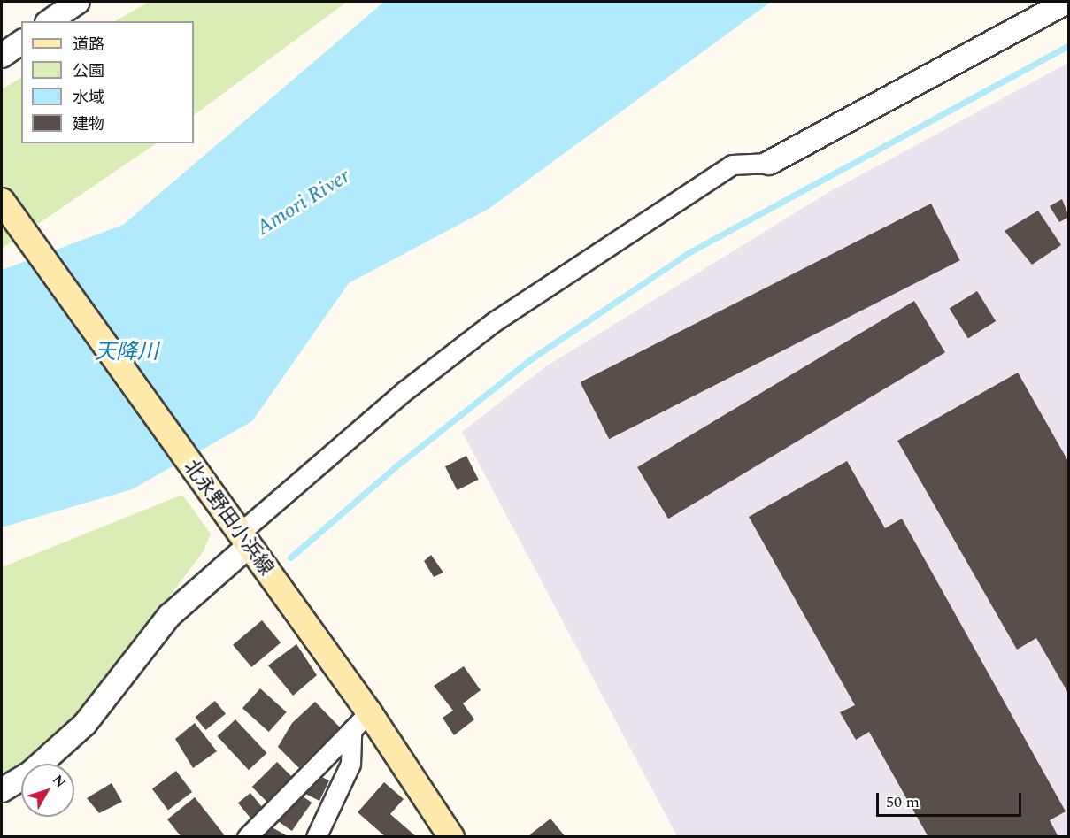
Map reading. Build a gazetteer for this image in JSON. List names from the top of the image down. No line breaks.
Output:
{"streets":{"main road":["北永野田小浜線"]},"water":["Amori River","天降川"],"legend":["道路","公園","水域","建物"],"scale_bar":"50 m","north":"top right"}
